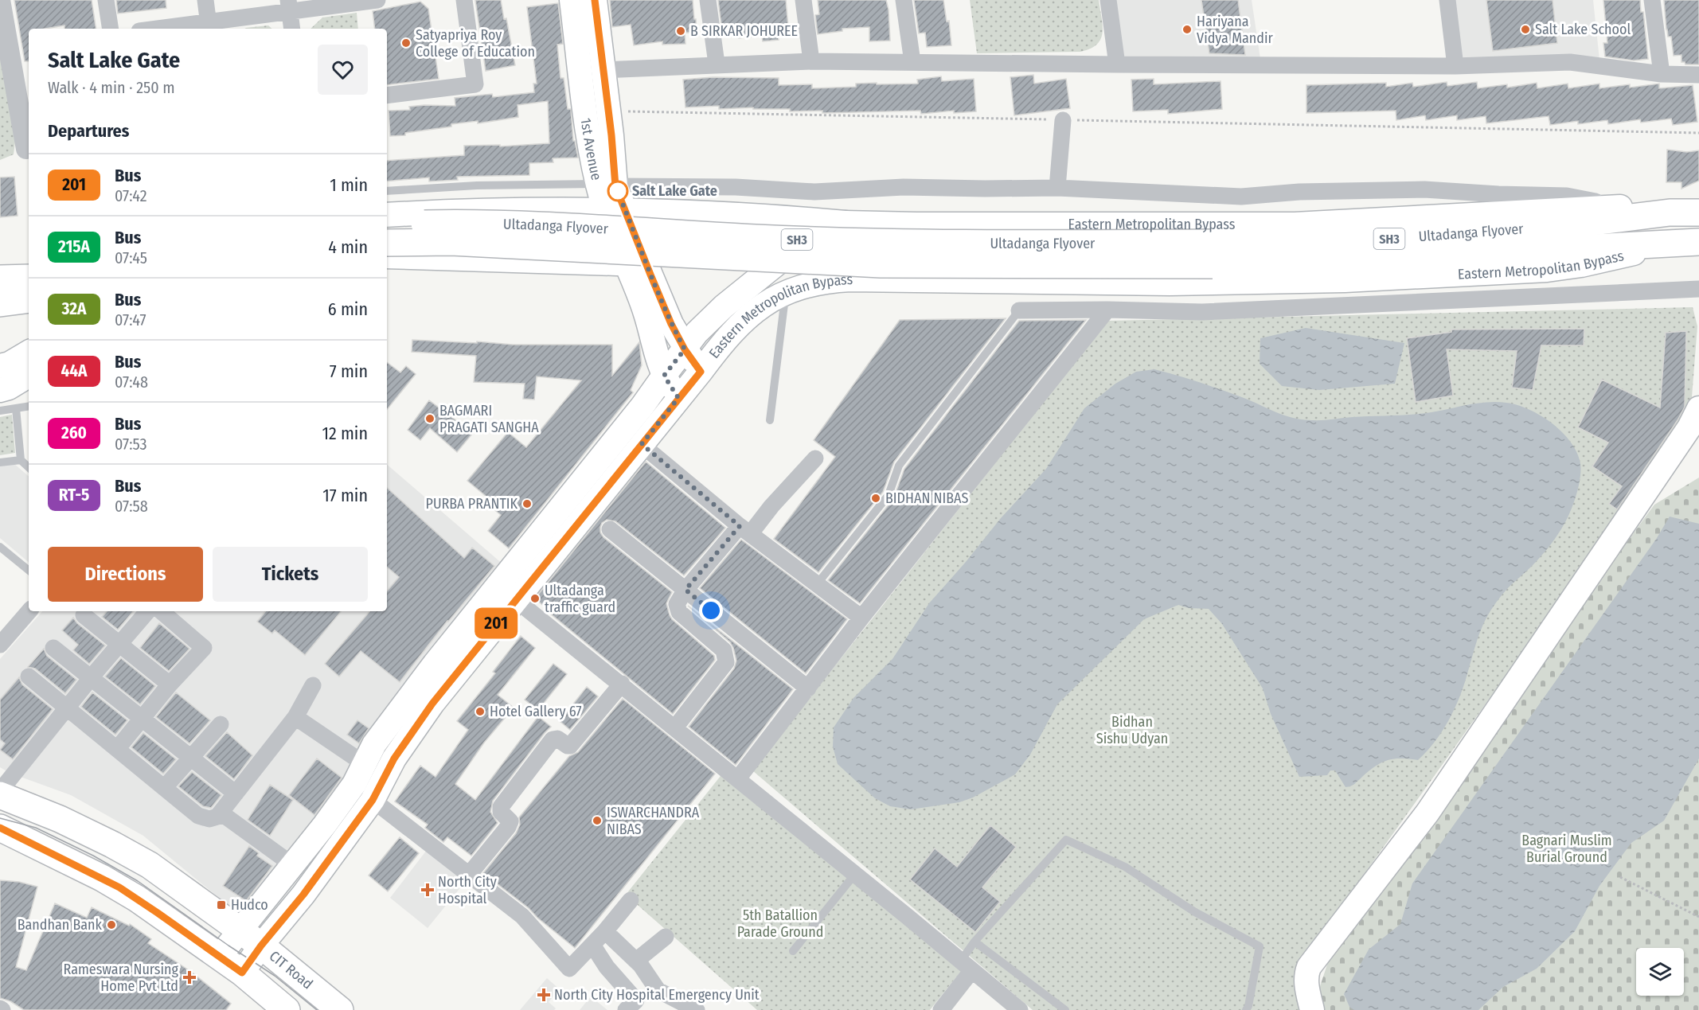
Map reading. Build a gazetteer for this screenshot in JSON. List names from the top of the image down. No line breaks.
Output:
{"streets":{"main road":["1st Avenue","Eastern Metropolitan Bypass","Ultadanga Flyover","SH3","CIT Road"]},"crossings":[["Eastern Metropolitan Bypass","Ultadanga Flyover"],["Eastern Metropolitan Bypass","CIT Road"]],"parks":["Bidhan Sishu Udyan","Bagnari Muslim Burial Ground","5th Batallion Parade Ground"],"places":{"other":["Hariyana Vidya Mandir","Salt Lake School","B SIRKAR JOHUREE","Satyapriya Roy College of Education","Salt Lake Gate","BAGMARI PRAGATI SANGHA","BIDHAN NIBAS","PURBA PRANTIK","Ultadanga traffic guard","Hotel Gallery 67","ISWARCHANDRA NIBAS","Bandhan Bank"],"health":["North City Hospital","Rameswara Nursing Home Pvt Ltd","North City Hospital Emergency Unit"],"transit":["Hudco"]},"lines":["bus line 201"],"page":{"on_map":"201","heading":[["Salt Lake Gate","Walk · 4 min · 250 m"],"Departures"],"list":[{"mark":"201","name":"Bus","note":"07:42","value":"1 min"},{"mark":"215A","name":"Bus","note":"07:45","value":"4 min"},{"mark":"32A","name":"Bus","note":"07:47","value":"6 min"},{"mark":"44A","name":"Bus","note":"07:48","value":"7 min"},{"mark":"260","name":"Bus","note":"07:53","value":"12 min"},{"mark":"RT-5","name":"Bus","note":"07:58","value":"17 min"}],"buttons":["Directions","Tickets"]}}
